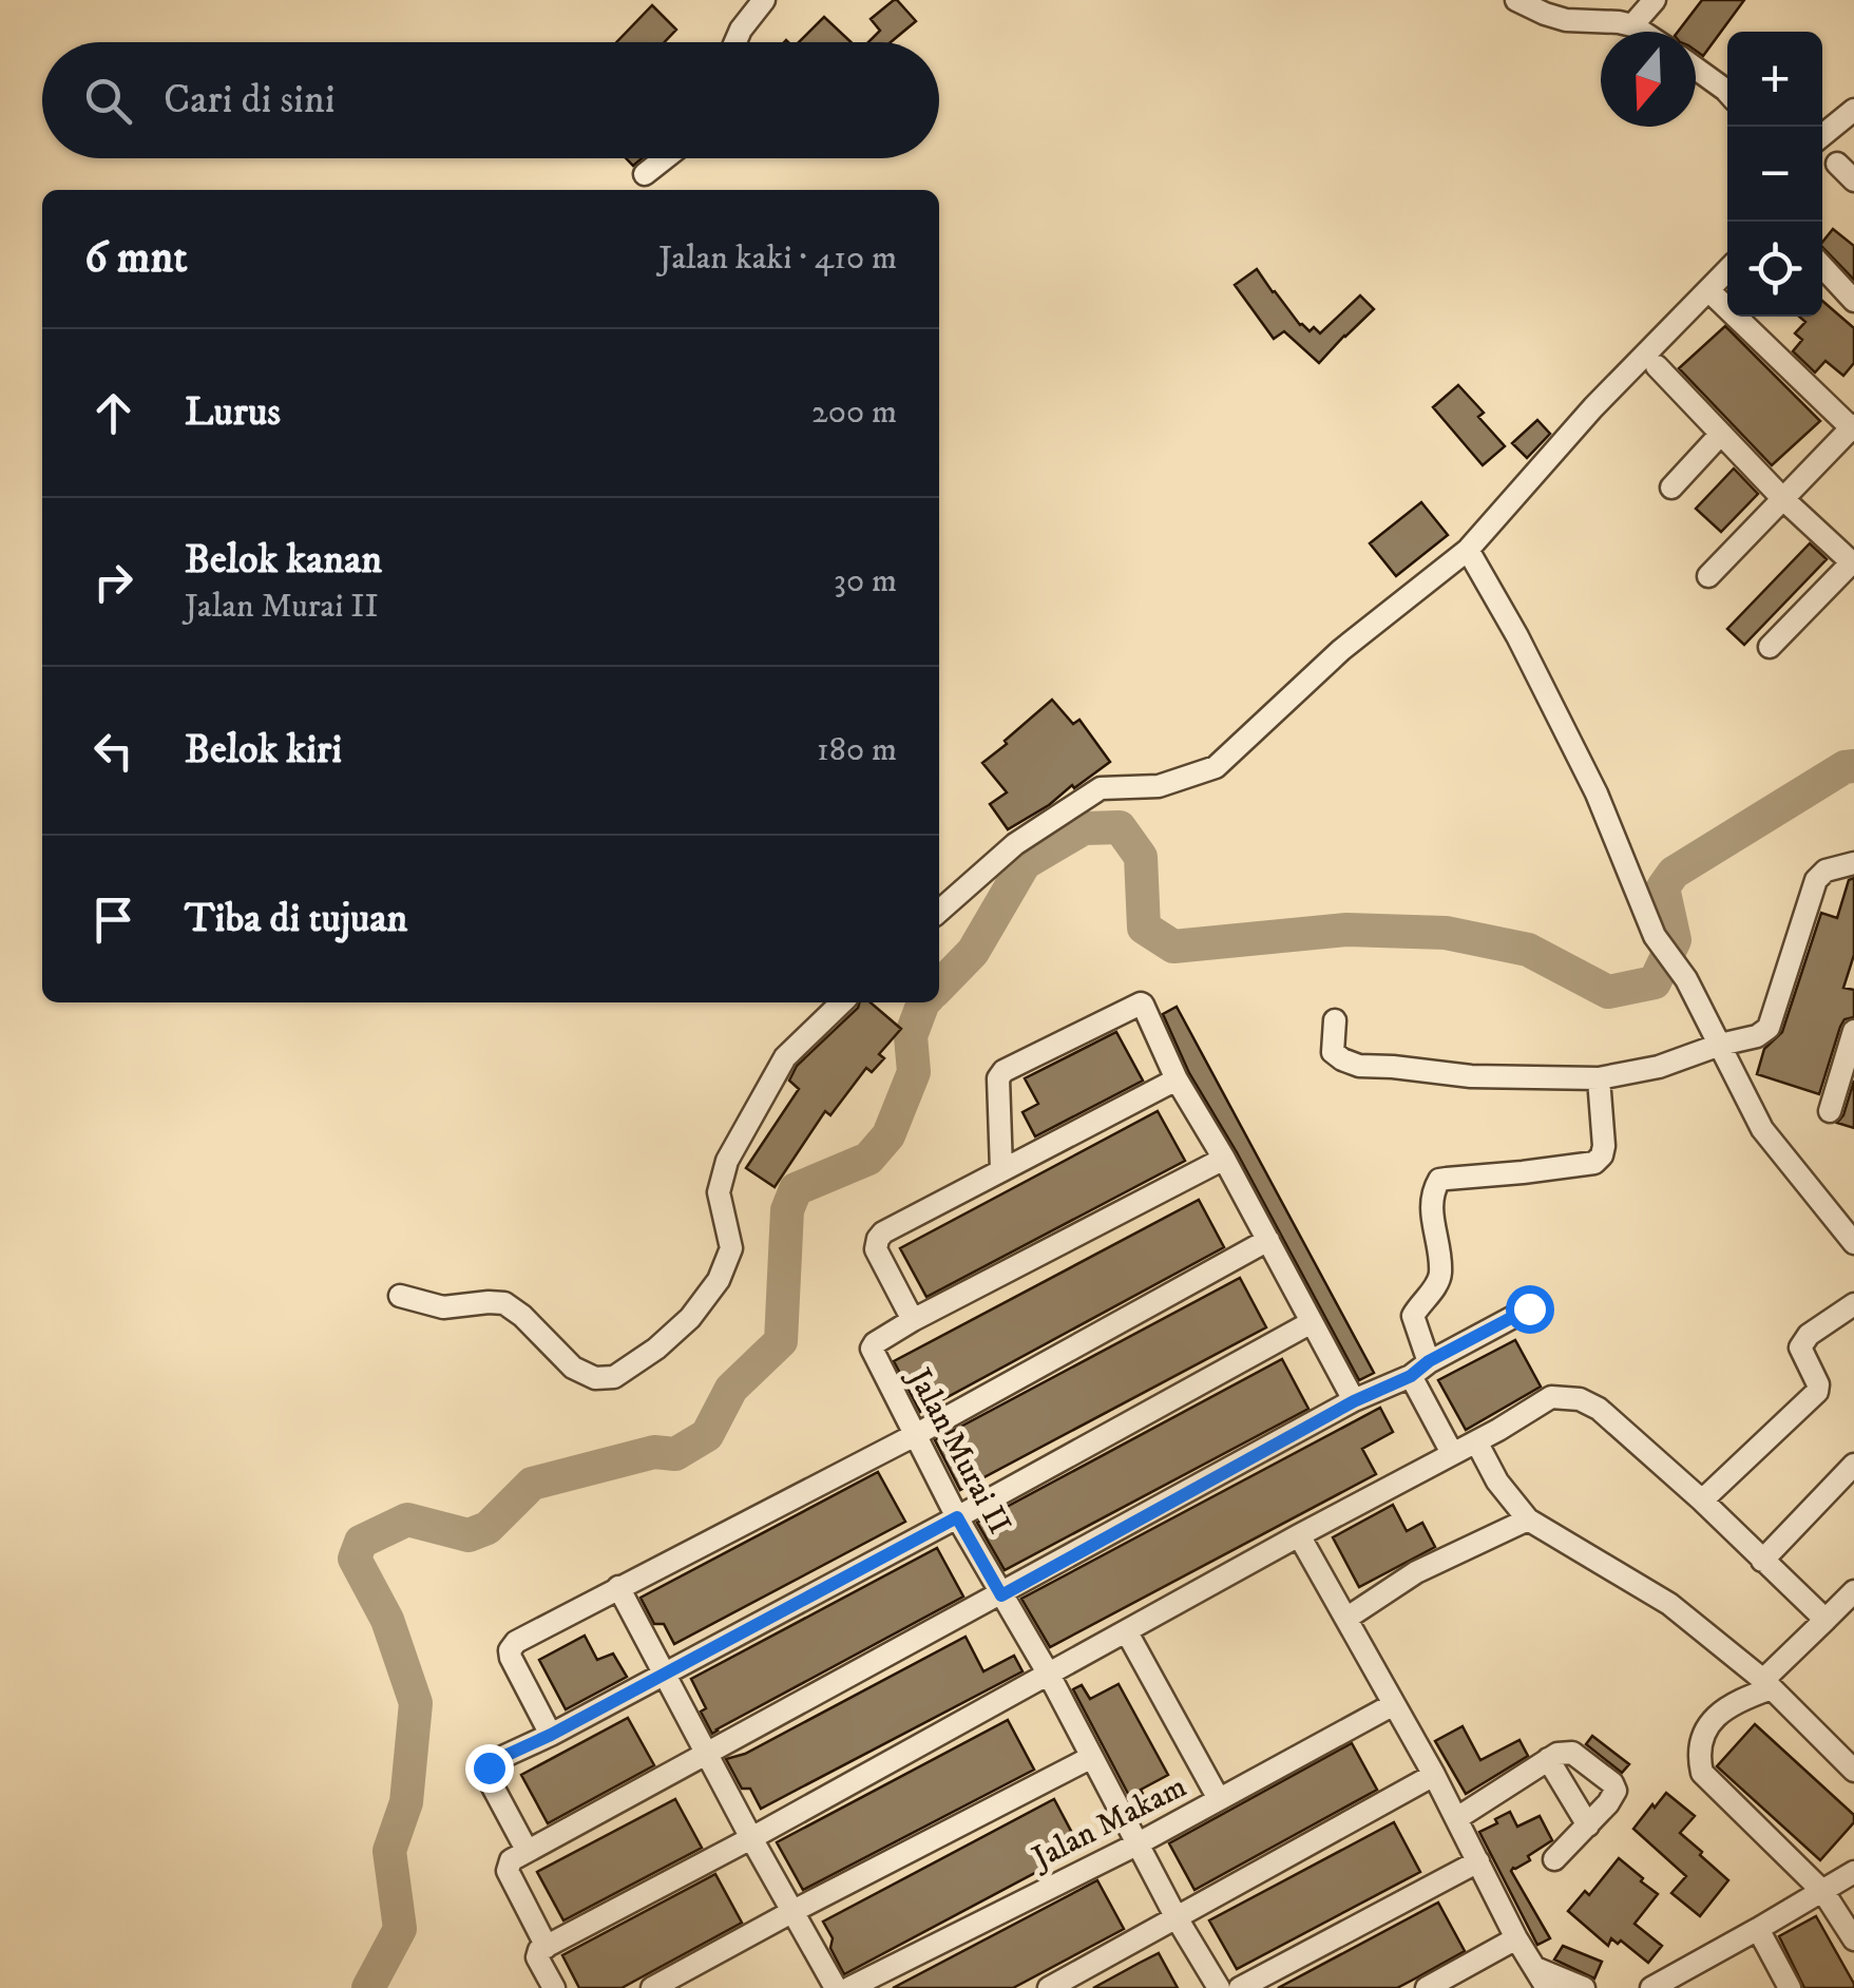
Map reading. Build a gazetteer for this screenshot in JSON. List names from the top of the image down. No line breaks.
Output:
{"streets":{"street":["Jalan Murai II","Jalan Makam"]},"crossings":[["Jalan Murai II","Jalan Makam"]],"north":"bottom","page":{"map_buttons":["+","−"],"search":"Cari di sini","heading":["6 mnt","Jalan kaki · 410 m"],"list":[["Lurus","200 m"],["Belok kanan","Jalan Murai II","30 m"],["Belok kiri","180 m"],"Tiba di tujuan"]}}
